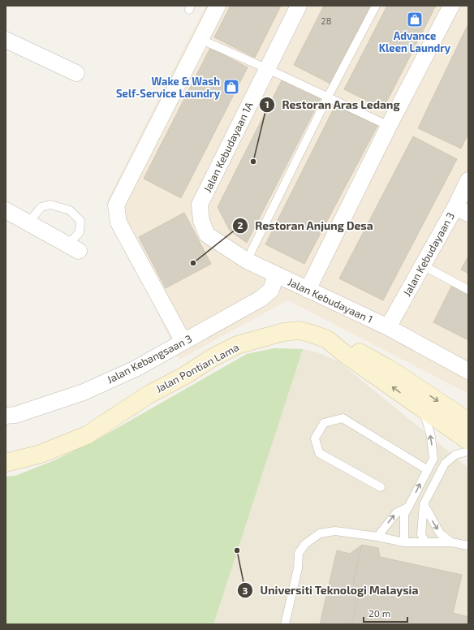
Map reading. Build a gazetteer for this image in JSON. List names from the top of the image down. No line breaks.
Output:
{"streets":{"street":["Jalan Kebudayaan 1A","Jalan Kebudayaan 3","Jalan Kebudayaan 1","Jalan Kebangsaan 3","Jalan Pontian Lama"]},"crossings":[["Jalan Kebudayaan 1A","Jalan Kebudayaan 1"],["Jalan Kebudayaan 3","Jalan Kebudayaan 1"],["Jalan Kebudayaan 1","Jalan Kebangsaan 3"]],"places":{"shop":["Advance Kleen Laundry","Wake & Wash Self-Service Laundry"],"other":["Restoran Aras Ledang","Restoran Anjung Desa","Universiti Teknologi Malaysia"]},"house_numbers":["28"],"scale_bar":"20 m"}
